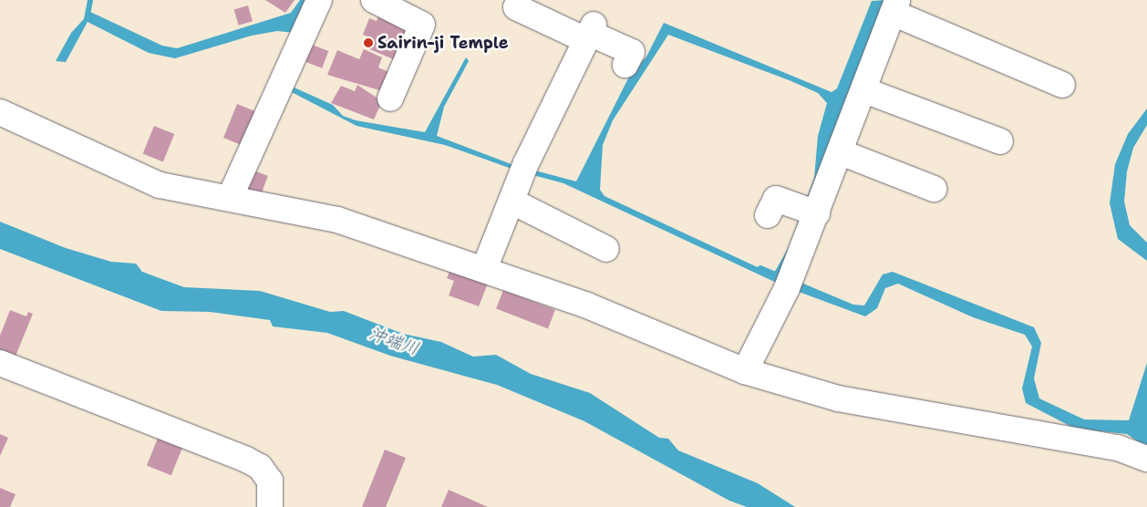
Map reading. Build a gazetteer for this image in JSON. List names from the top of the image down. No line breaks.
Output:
{"water":["沖端川"],"places":["Sairin-ji Temple"]}
